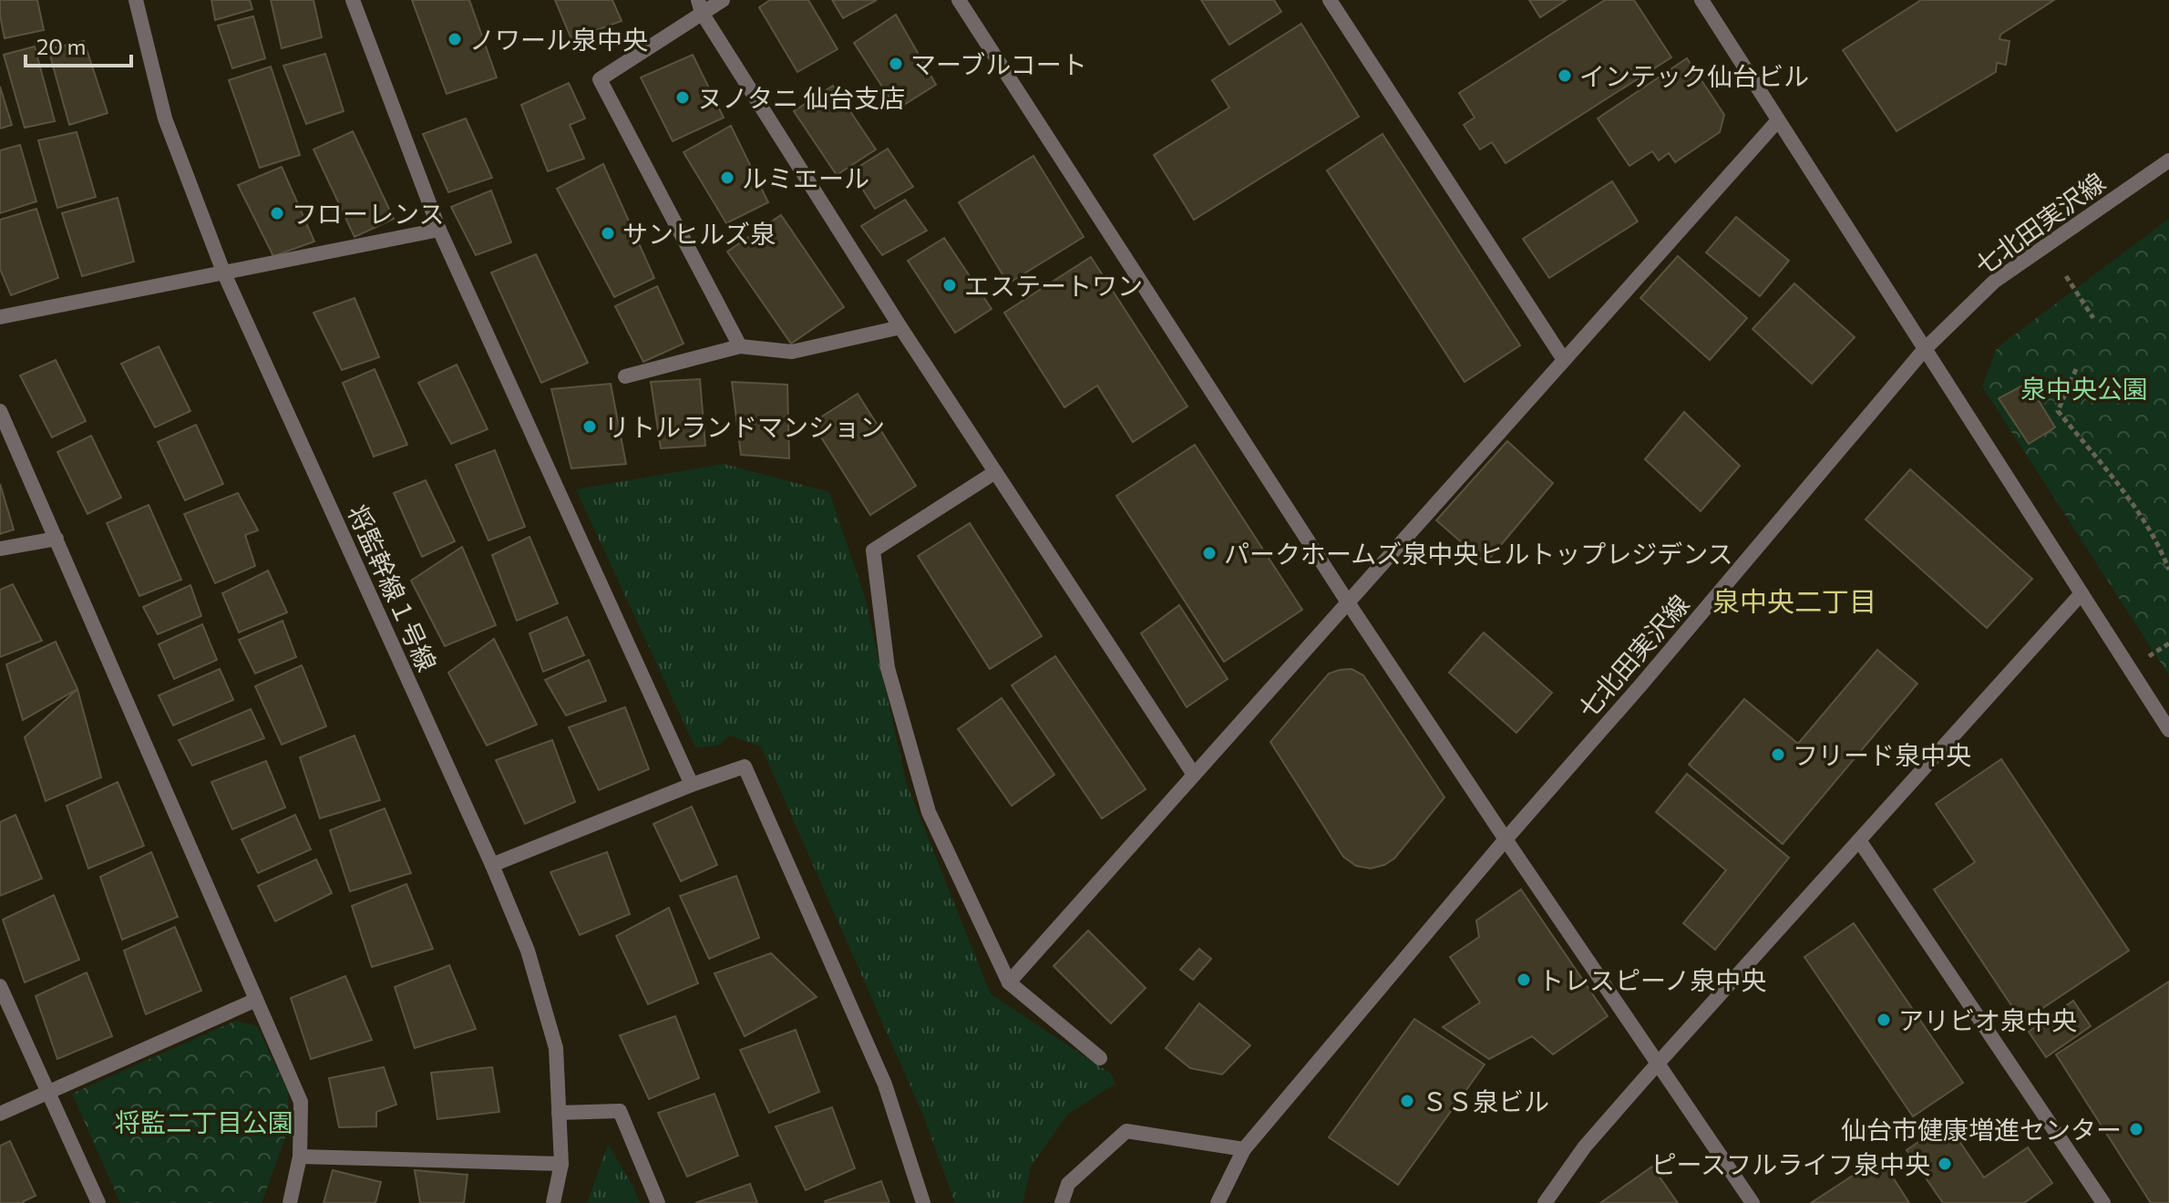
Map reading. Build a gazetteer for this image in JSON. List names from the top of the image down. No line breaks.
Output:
{"streets":{"street":["七北田実沢線","将監幹線１号線"]},"districts":["泉中央二丁目"],"parks":["泉中央公園","将監二丁目公園"],"places":["ノワール泉中央","マーブルコート","インテック仙台ビル","ヌノタニ 仙台支店","ルミエール","フローレンス","サンヒルズ泉","エステートワン","リトルランドマンション","パークホームズ泉中央ヒルトップレジデンス","フリード泉中央","トレスピーノ泉中央","アリビオ泉中央","ＳＳ泉ビル","仙台市健康増進センター","ピースフルライフ泉中央"],"scale_bar":"20 m"}
